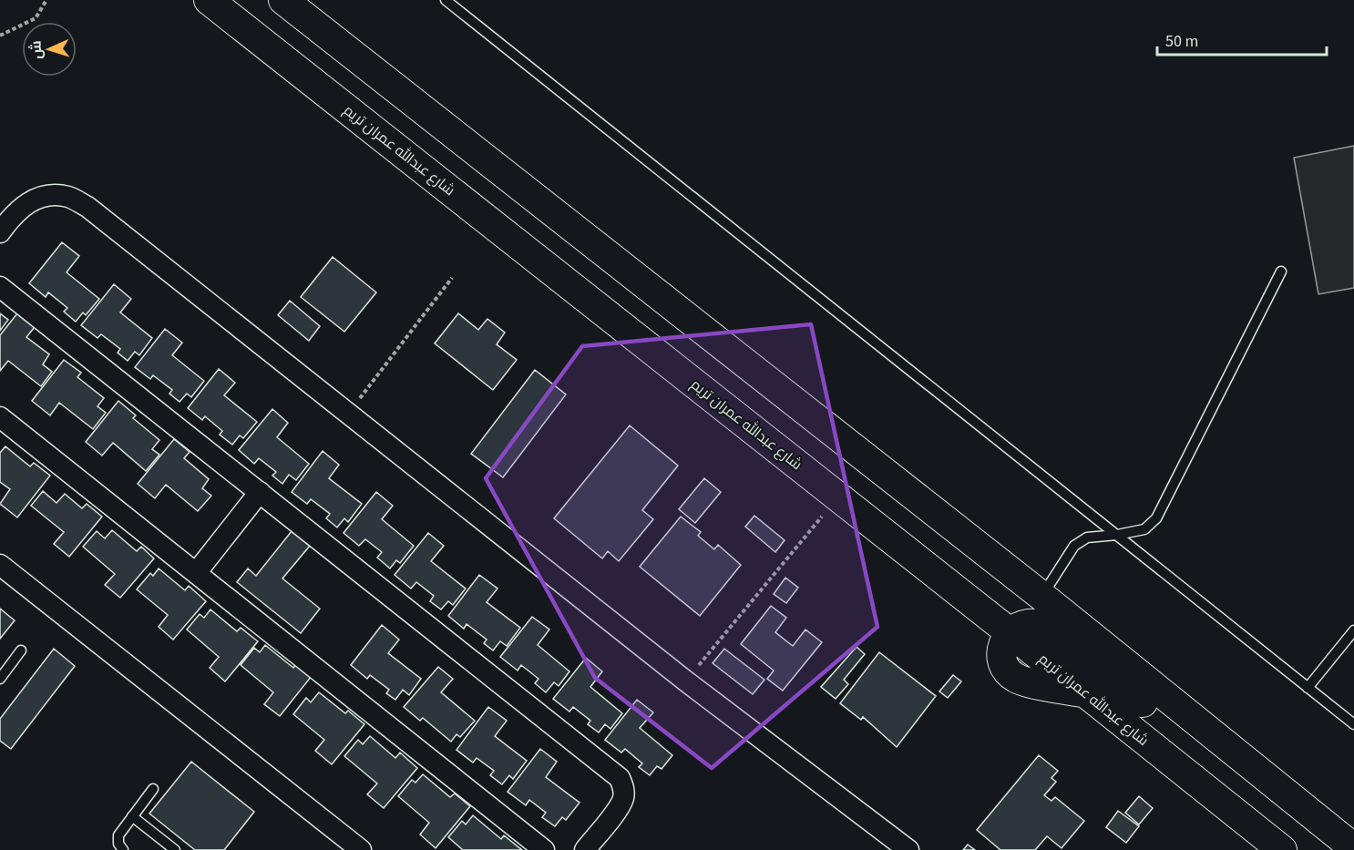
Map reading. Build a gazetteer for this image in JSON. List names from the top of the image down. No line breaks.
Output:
{"streets":{"street":["شارع عبدالله عمران تريم"]},"scale_bar":"50 m","north":"left"}
